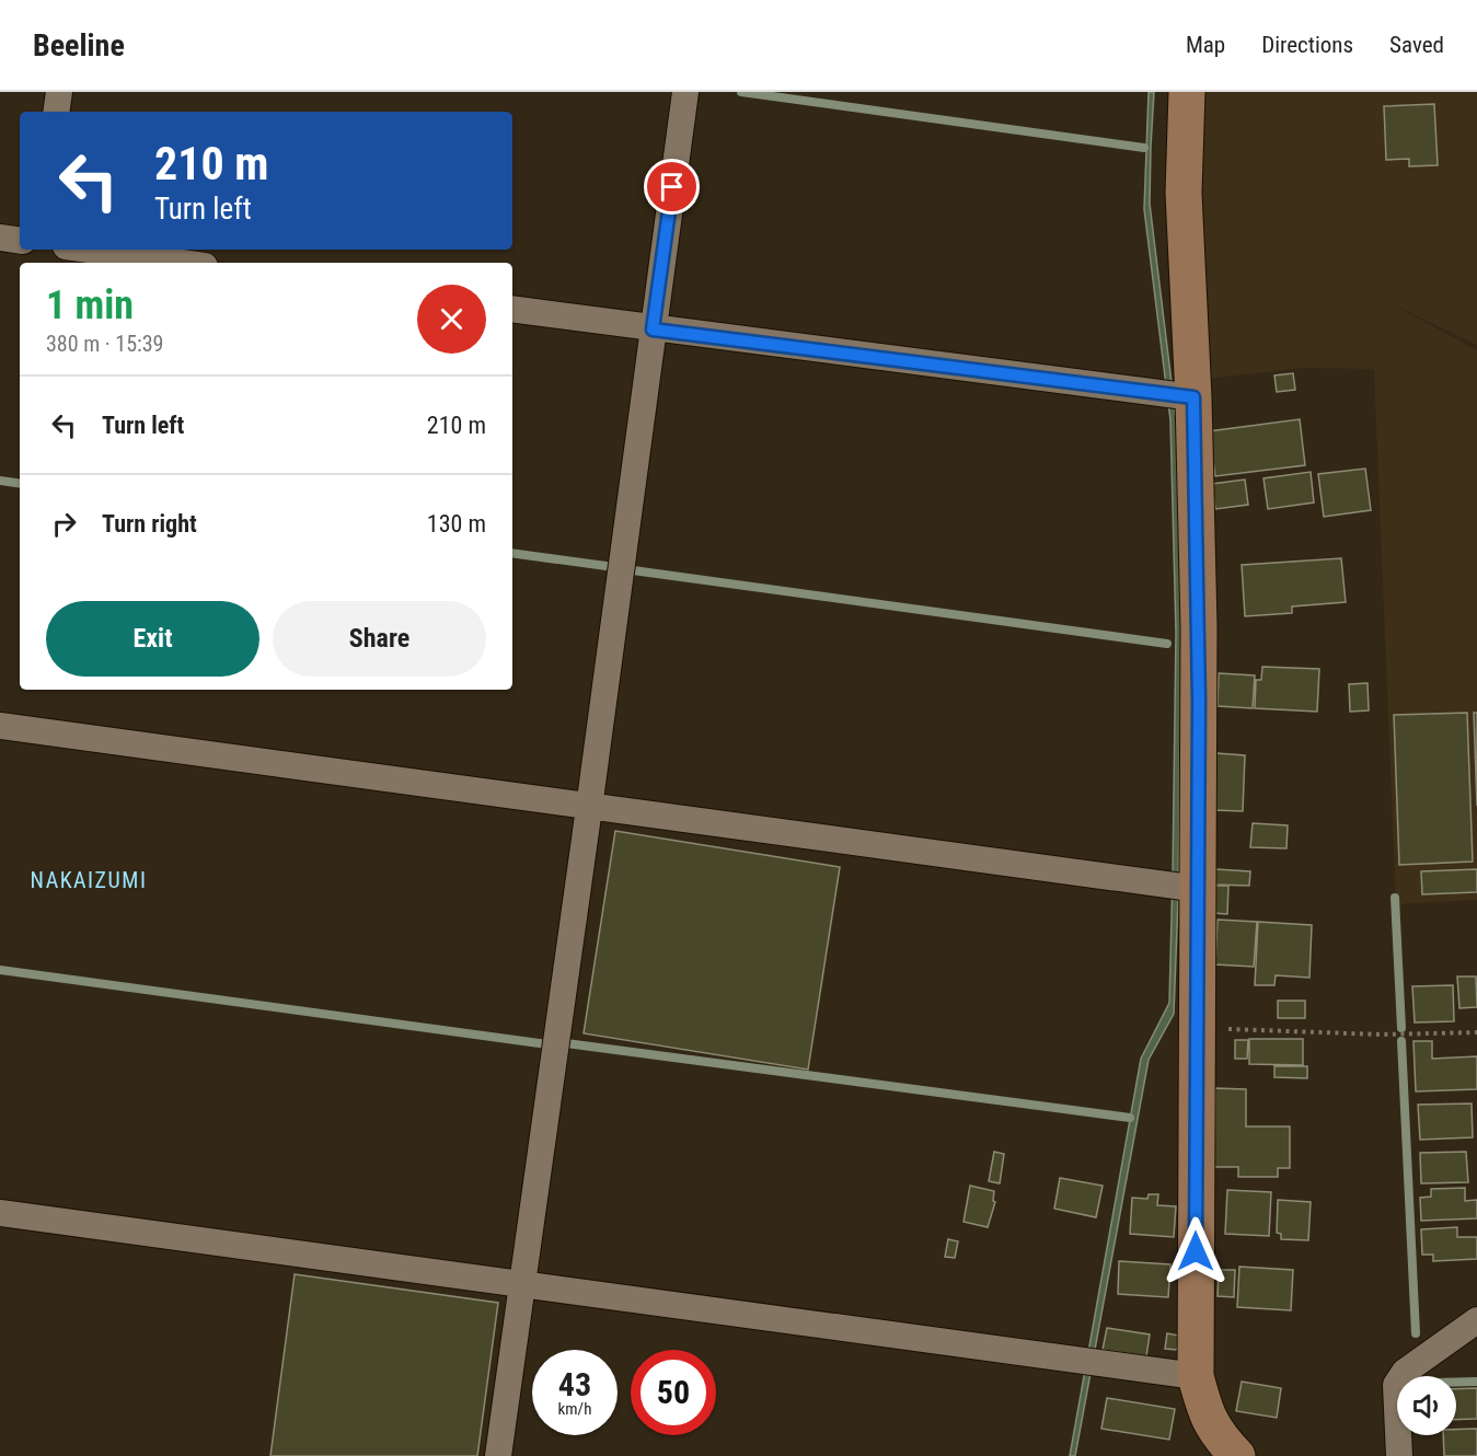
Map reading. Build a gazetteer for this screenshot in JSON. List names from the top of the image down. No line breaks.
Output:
{"districts":["NAKAIZUMI"],"page":{"header":"Beeline","nav":["Map","Directions","Saved"],"turn":["210 m","Turn left"],"heading":["1 min","380 m · 15:39"],"list":[{"name":"Turn left","value":"210 m"},{"name":"Turn right","value":"130 m"}],"buttons":["Exit","Share"],"speed":"43 km/h","limit":"50"}}
